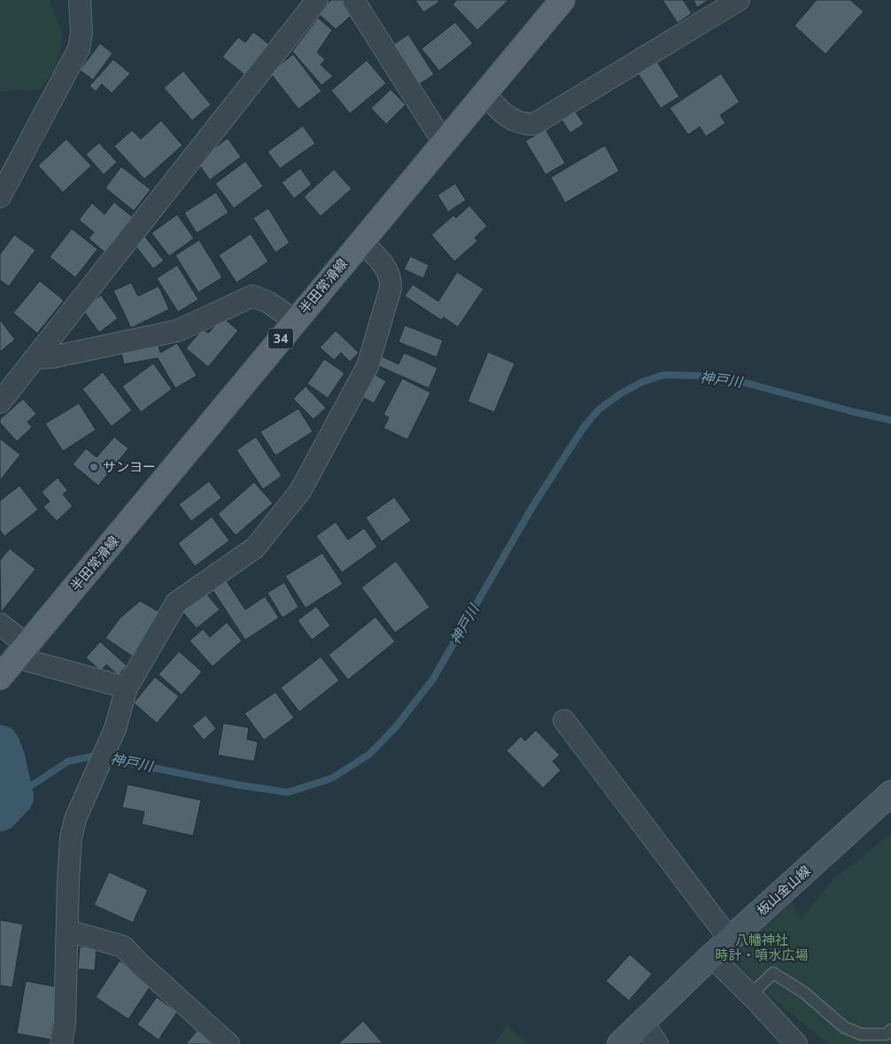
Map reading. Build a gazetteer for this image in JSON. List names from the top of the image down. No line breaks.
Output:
{"streets":{"main road":["半田常滑線","34","板山金山線"]},"water":["神戸川"],"parks":["八幡神社 時計・噴水広場"],"places":["サンヨー"]}
